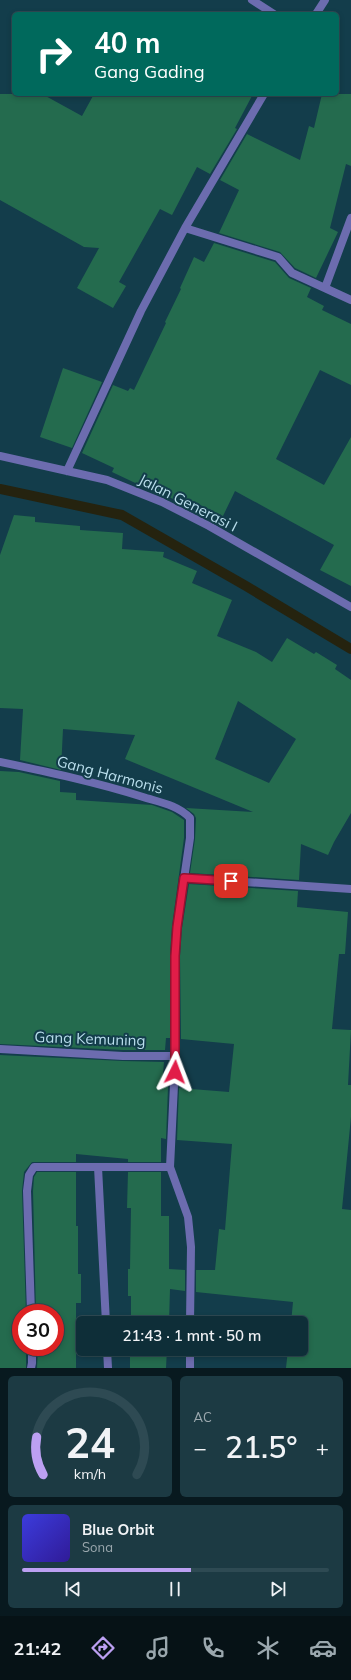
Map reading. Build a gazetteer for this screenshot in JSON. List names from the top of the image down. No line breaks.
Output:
{"streets":{"street":["Jalan Generasi I","Gang Harmonis","Gang Kemuning"]},"page":{"turn":["40 m","Gang Gading"],"limit":"30","trip":"21:43 · 1 mnt · 50 m","tile":"AC","heat":["−","21.5°","+"],"song":["Blue Orbit","Sona"],"tabs":"21:42","gauge":["24","km/h"]}}
